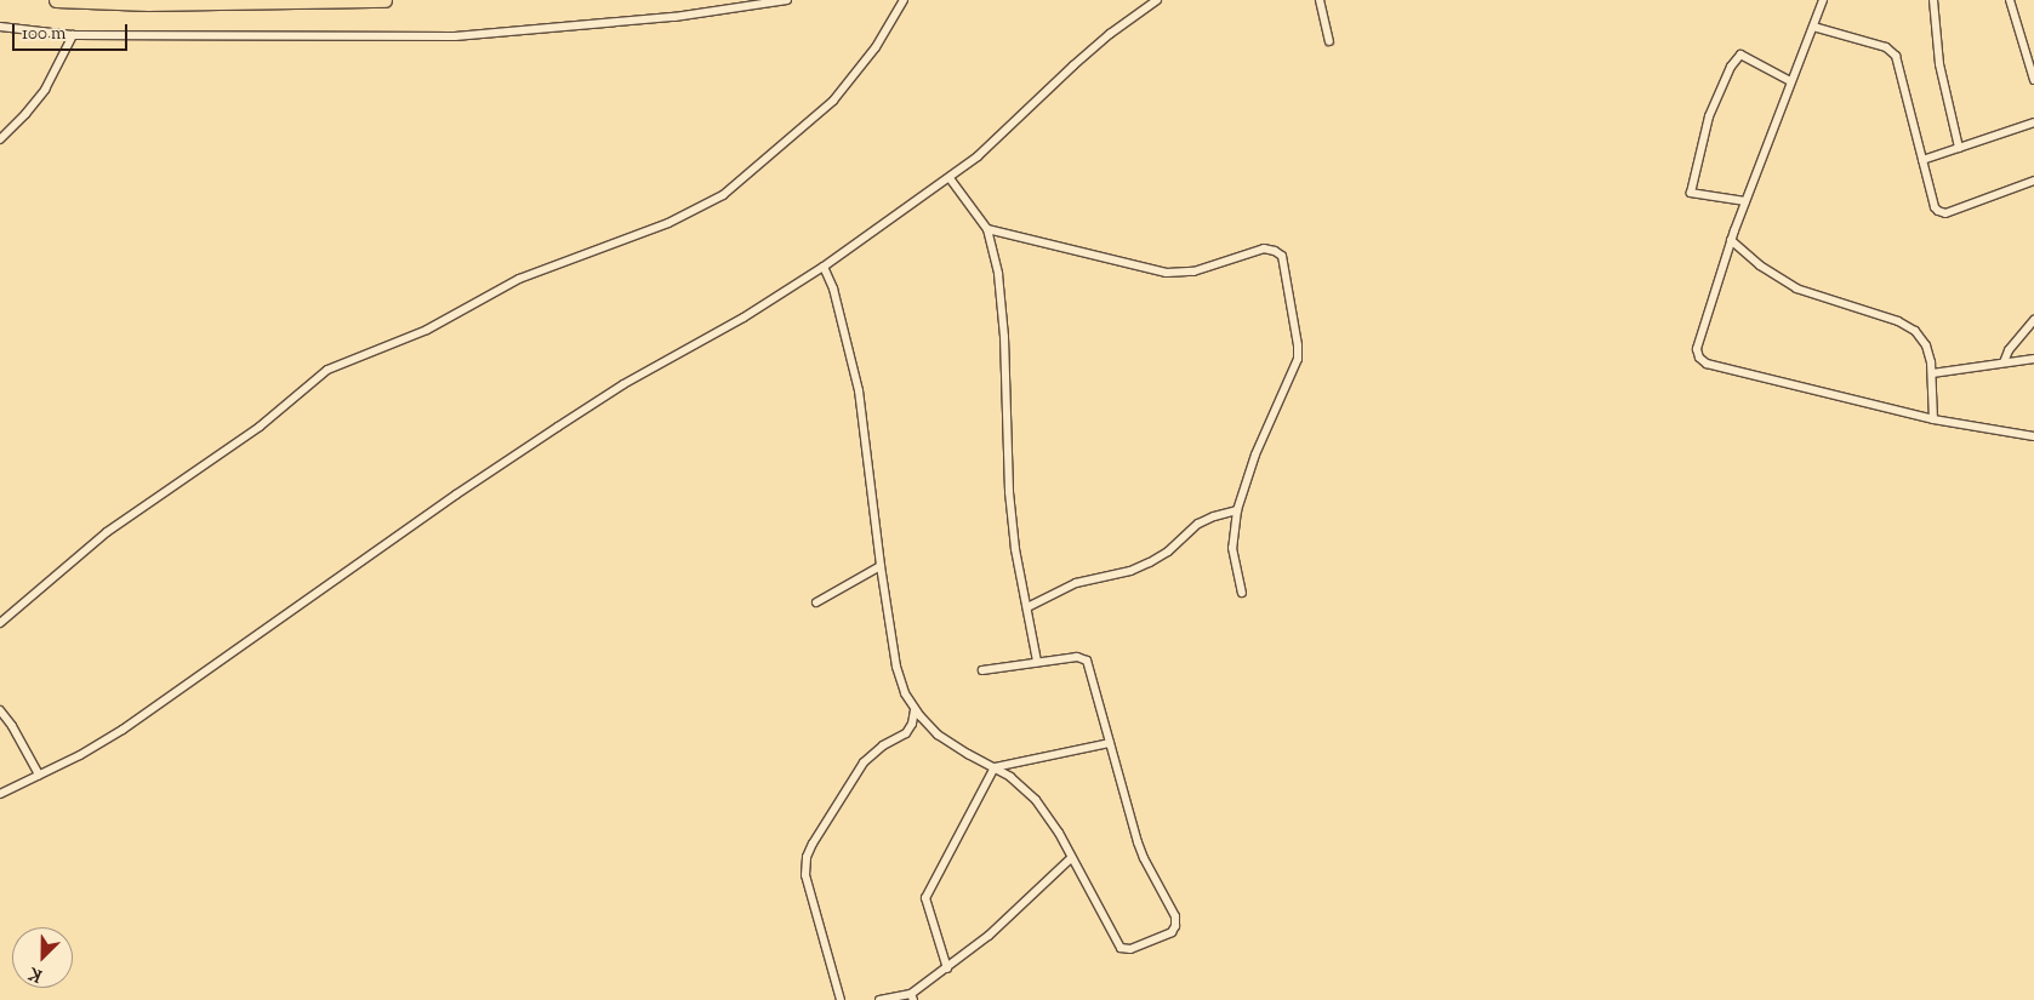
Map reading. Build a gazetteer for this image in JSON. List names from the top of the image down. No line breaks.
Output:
{"scale_bar":"100 m","north":"bottom left"}
